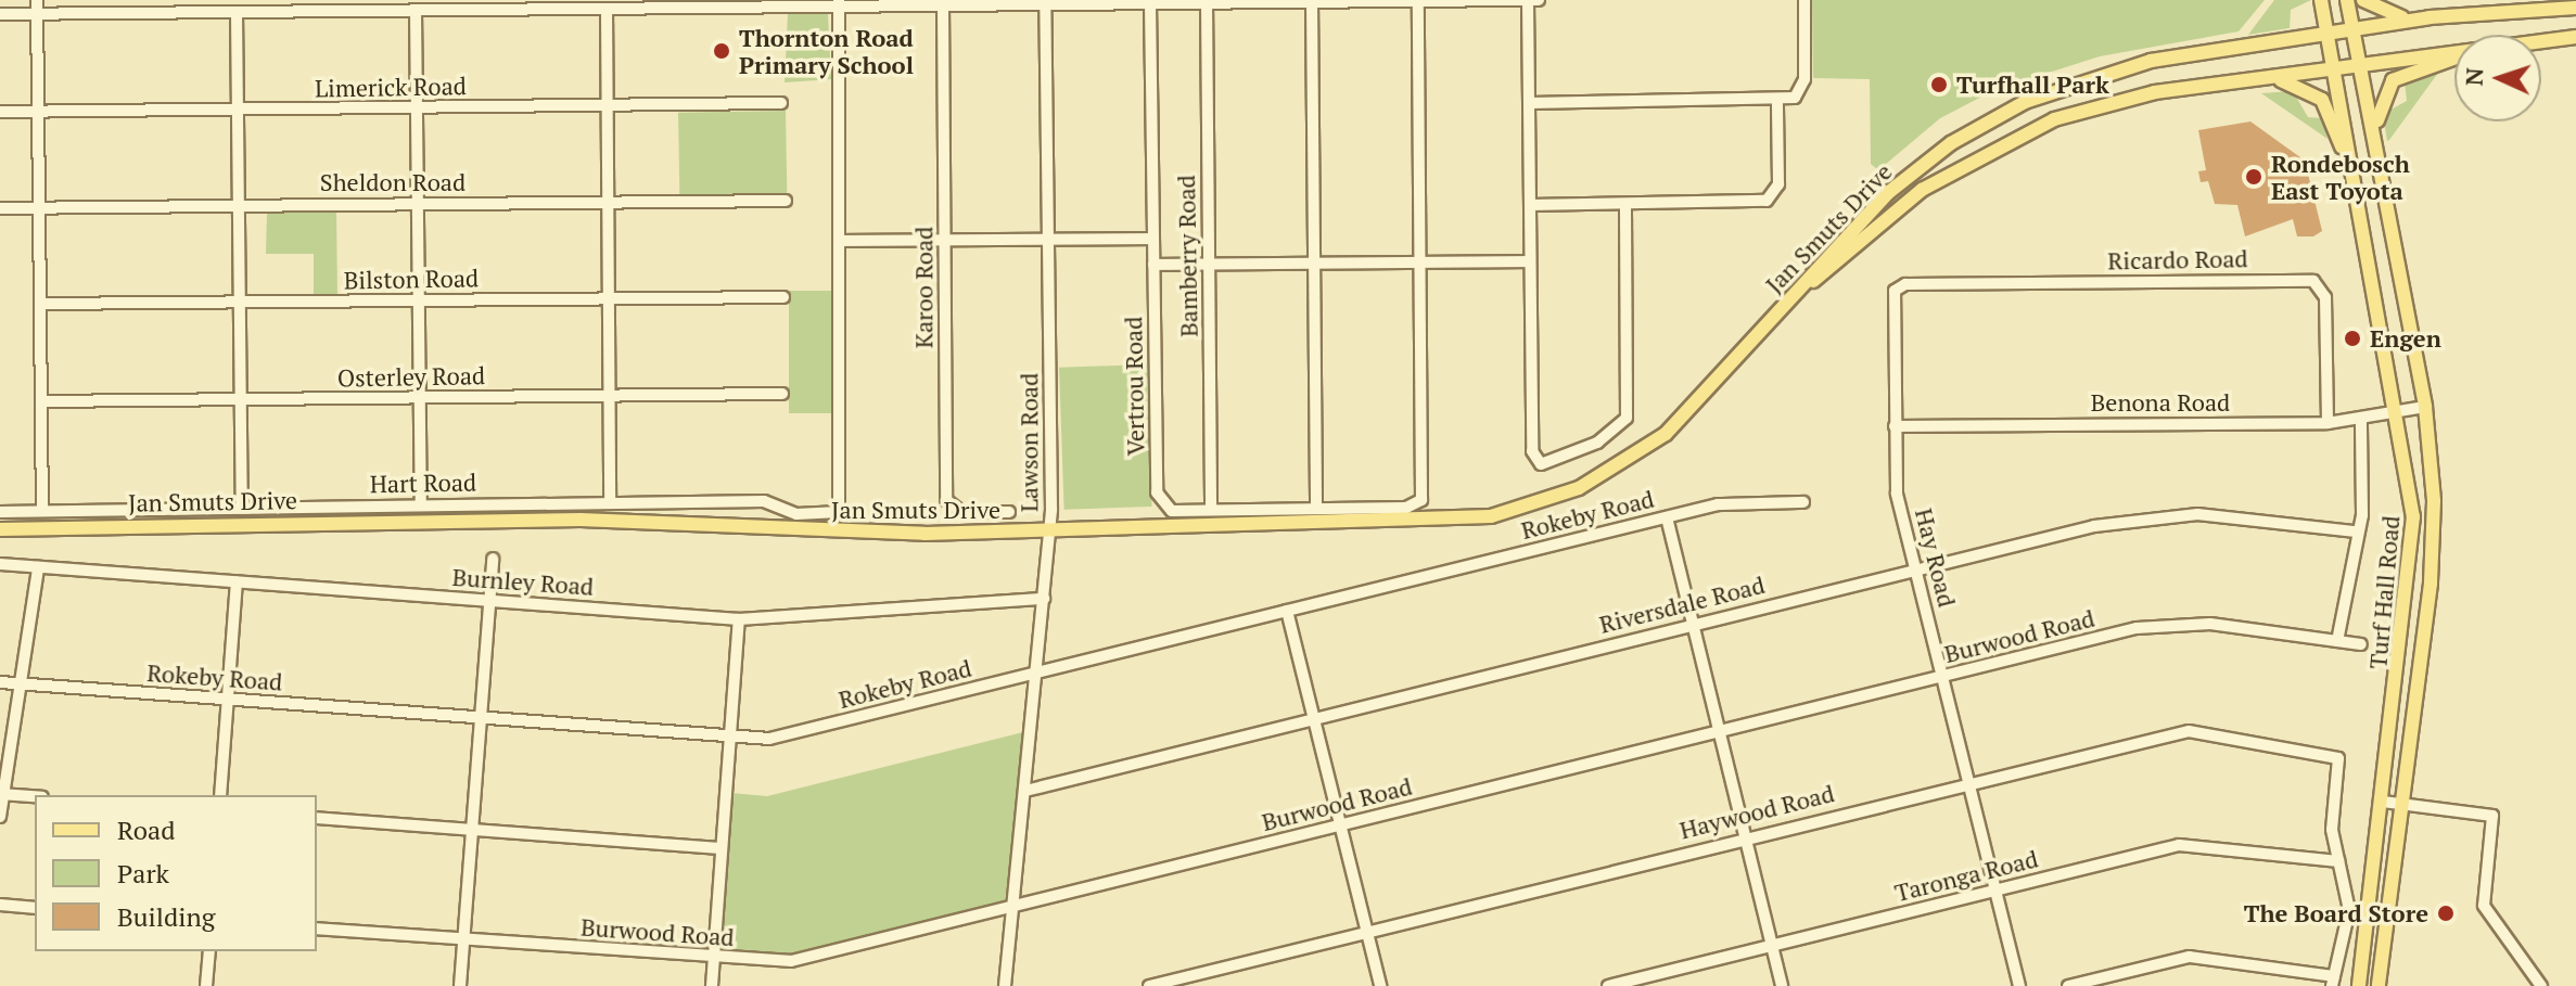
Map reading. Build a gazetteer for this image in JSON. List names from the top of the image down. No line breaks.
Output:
{"streets":{"main road":["Jan Smuts Drive","Turf Hall Road"],"street":["Limerick Road","Sheldon Road","Bamberry Road","Ricardo Road","Bilston Road","Karoo Road","Osterley Road","Vertrou Road","Benona Road","Lawson Road","Hart Road","Rokeby Road","Hay Road","Burnley Road","Riversdale Road","Burwood Road","Haywood Road","Taronga Road"]},"crossings":[["Jan Smuts Drive","Lawson Road"],["Jan Smuts Drive","Turf Hall Road"],["Bamberry Road","Vertrou Road"],["Ricardo Road","Benona Road"],["Ricardo Road","Hay Road"],["Benona Road","Hay Road"],["Benona Road","Turf Hall Road"],["Lawson Road","Rokeby Road"],["Lawson Road","Burnley Road"],["Lawson Road","Riversdale Road"],["Lawson Road","Burwood Road"],["Hay Road","Riversdale Road"],["Hay Road","Burwood Road"],["Hay Road","Haywood Road"],["Hay Road","Taronga Road"],["Haywood Road","Taronga Road"]],"places":["Thornton Road Primary School","Turfhall Park","Rondebosch East Toyota","Engen","The Board Store"],"legend":["Road","Park","Building"],"north":"left"}
